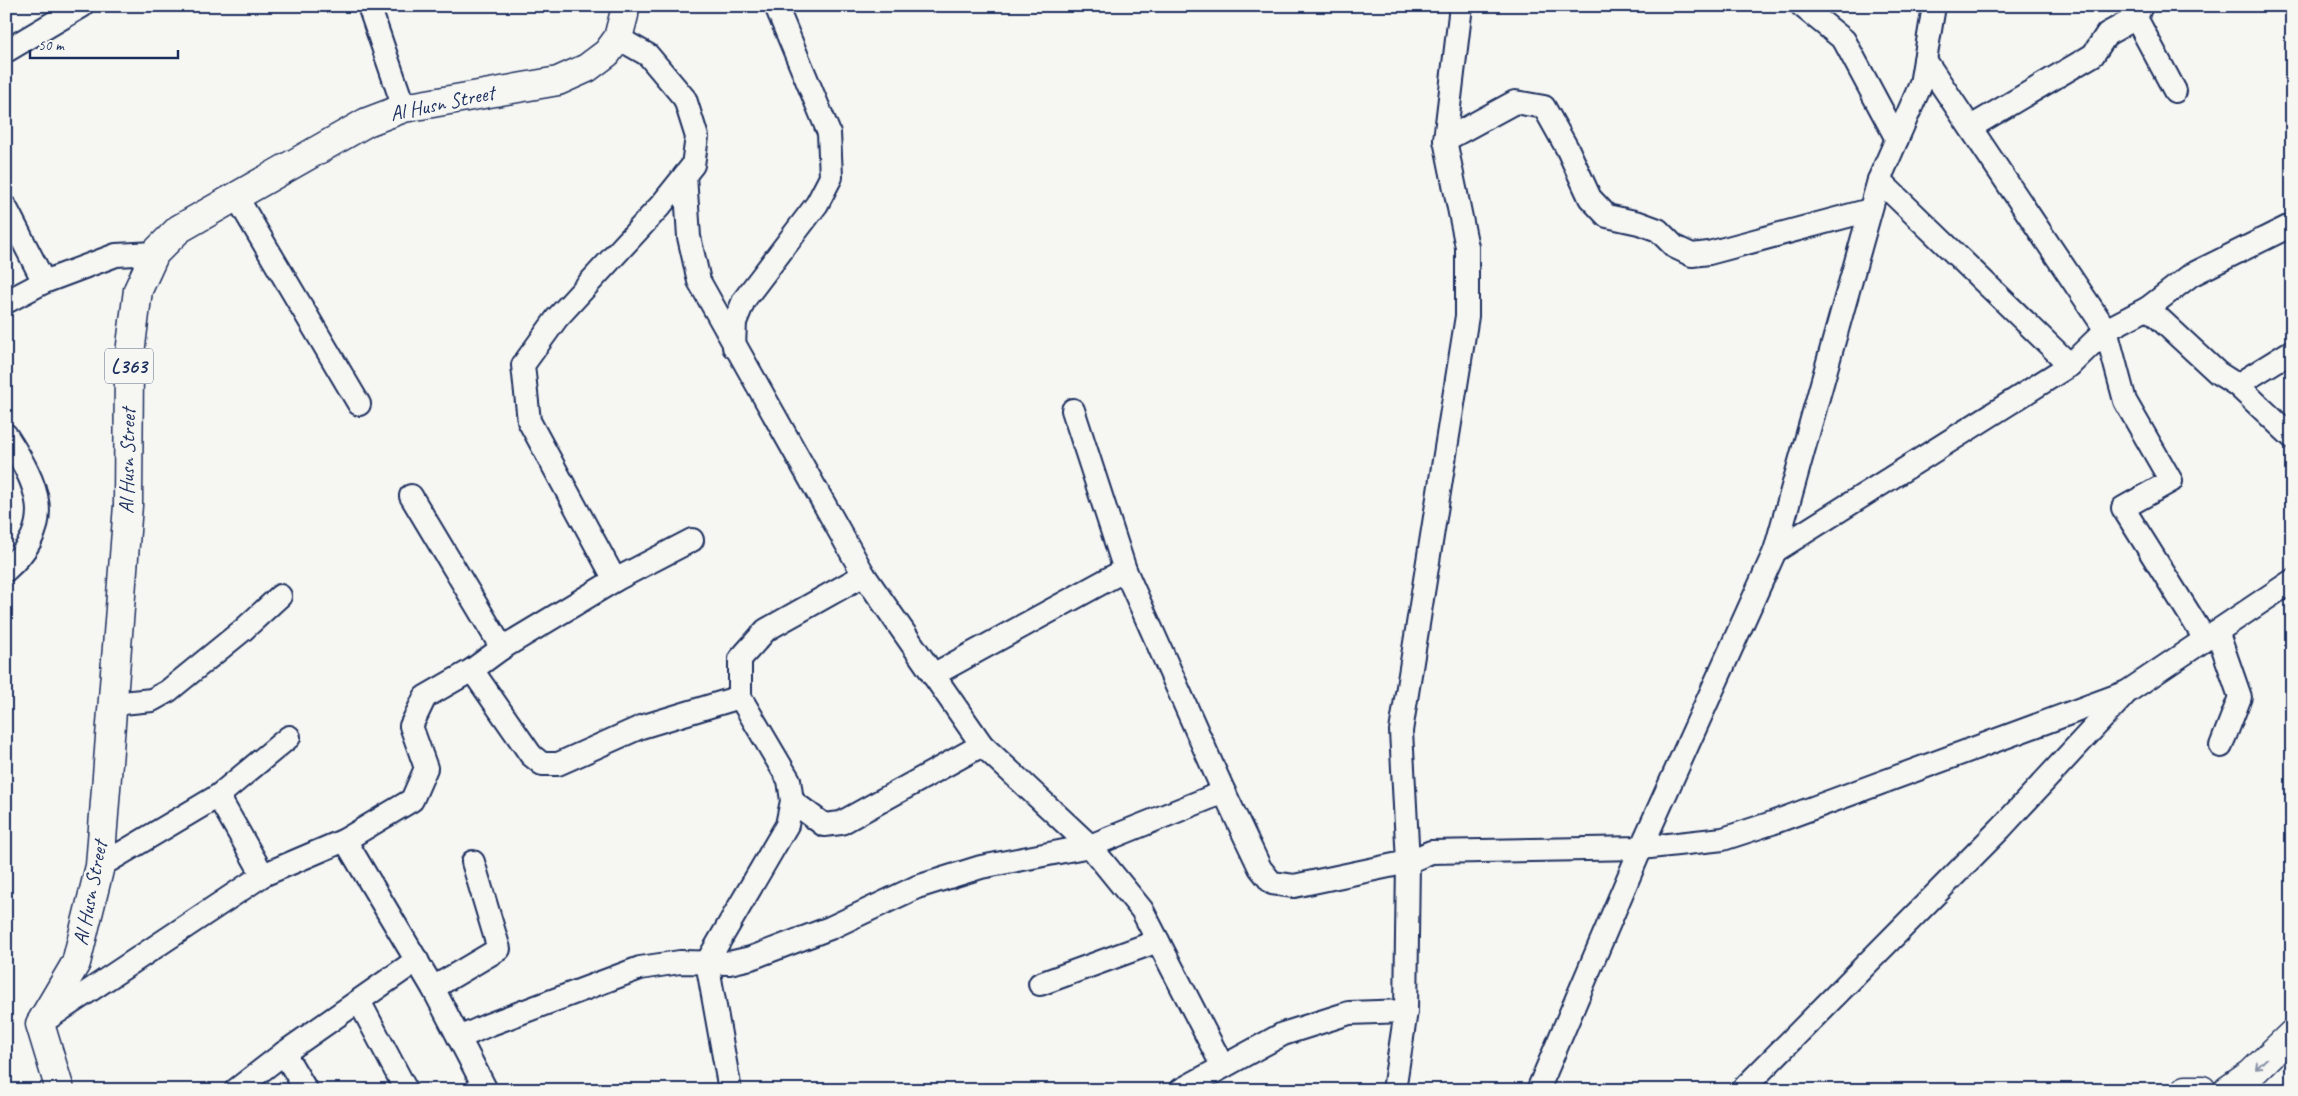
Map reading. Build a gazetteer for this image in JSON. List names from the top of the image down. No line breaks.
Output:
{"streets":{"main road":["Al Husn Street","L363"]},"scale_bar":"50 m"}
